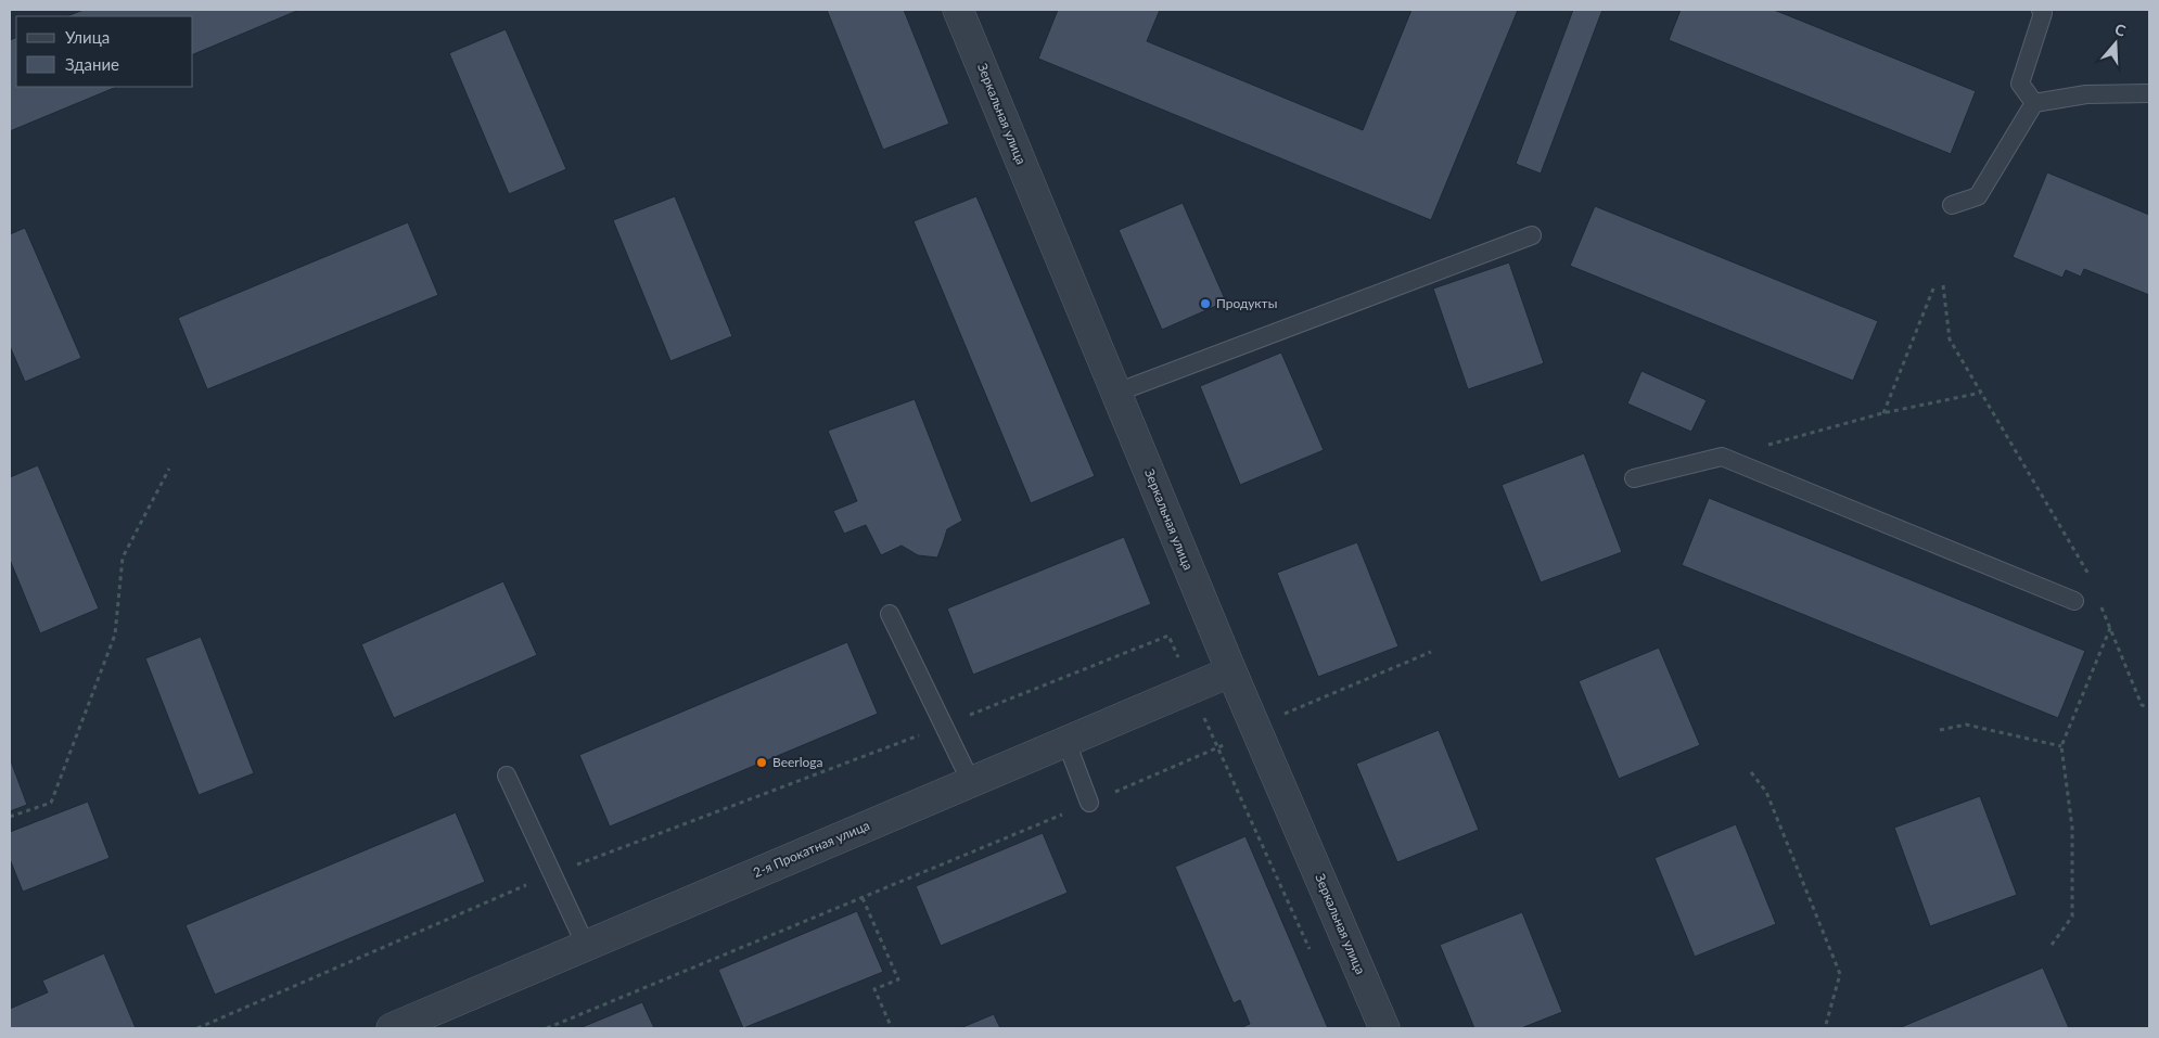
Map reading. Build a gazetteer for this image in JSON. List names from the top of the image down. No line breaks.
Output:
{"streets":{"street":["Зеркальная улица","2-я Прокатная улица"]},"crossings":[["Зеркальная улица","2-я Прокатная улица"]],"places":["Продукты","Beerloga"],"legend":["Улица","Здание"],"north":"top"}
